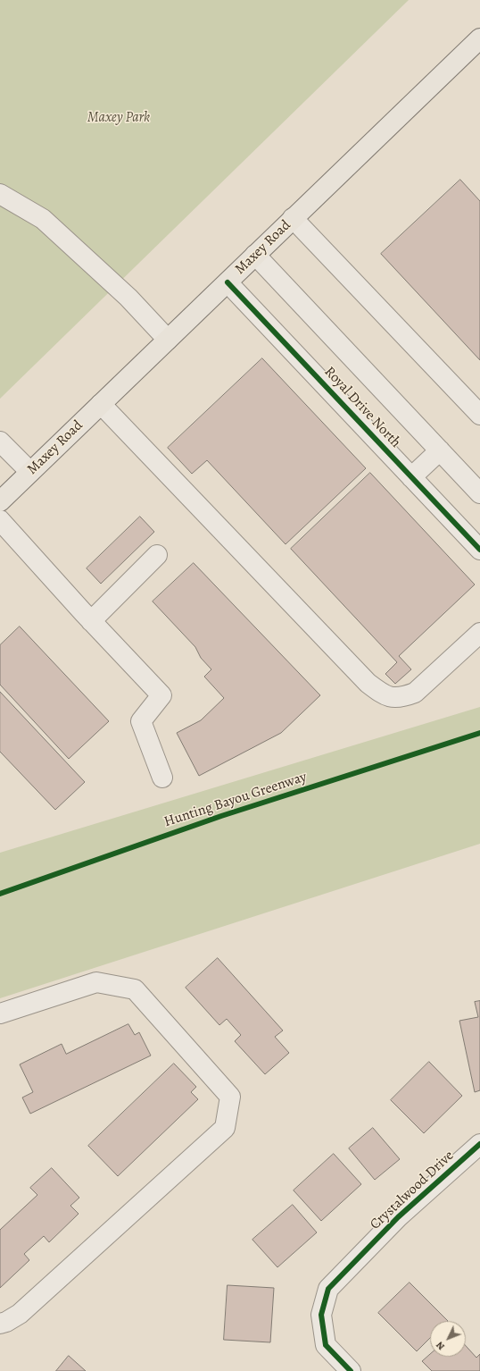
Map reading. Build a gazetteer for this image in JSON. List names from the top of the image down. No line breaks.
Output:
{"streets":{"main road":["Maxey Road"],"street":["Royal Drive North","Crystalwood Drive"],"cycle path":["Hunting Bayou Greenway"]},"crossings":[["Maxey Road","Royal Drive North"]],"parks":["Maxey Park"],"north":"bottom left"}
